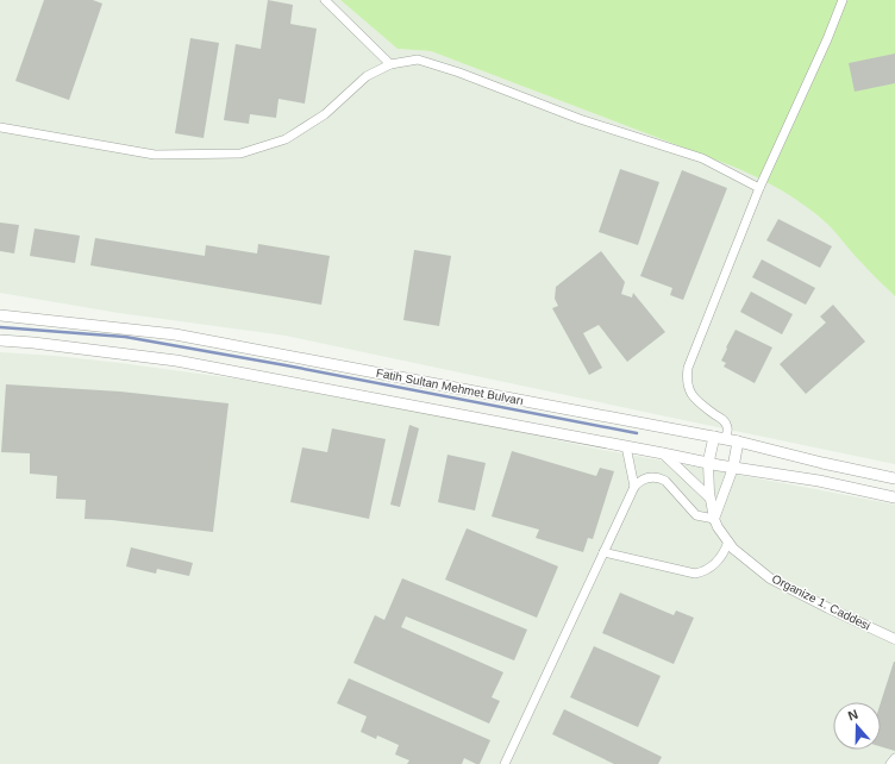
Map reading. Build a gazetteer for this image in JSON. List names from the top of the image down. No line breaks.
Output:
{"streets":{"main road":["Fatih Sultan Mehmet Bulvarı"],"street":["Organize 1. Caddesi"]},"north":"top"}
